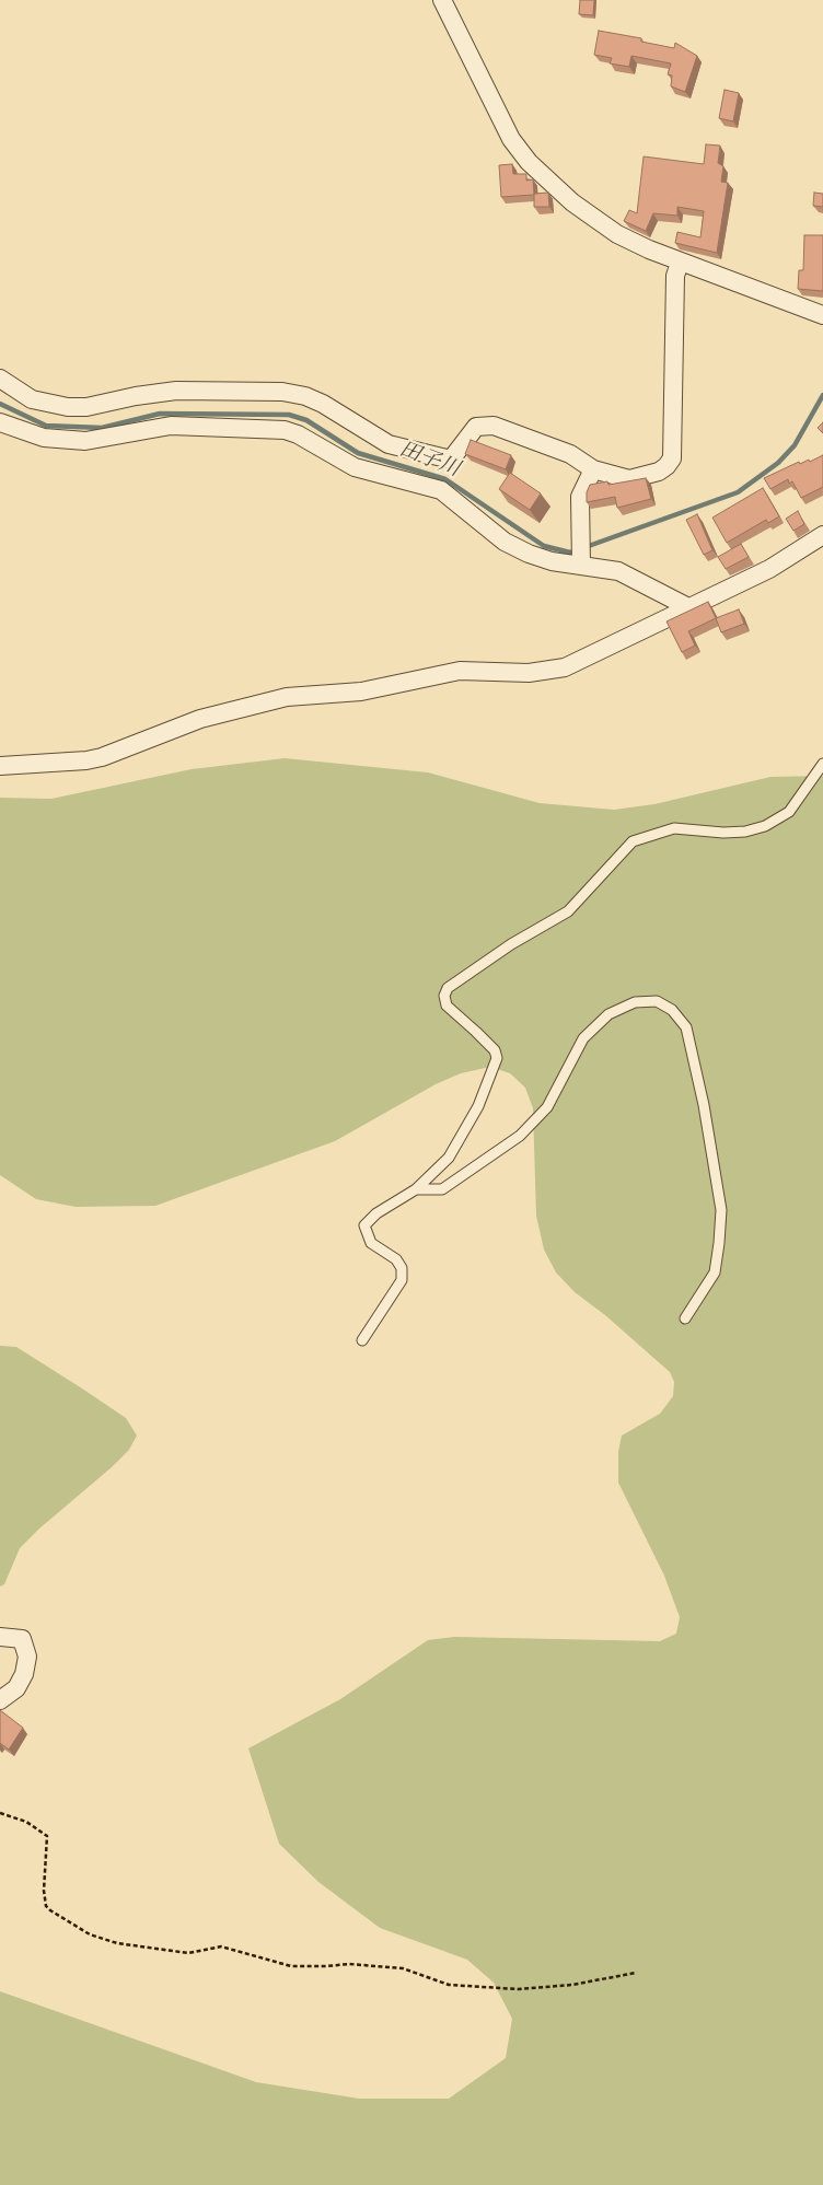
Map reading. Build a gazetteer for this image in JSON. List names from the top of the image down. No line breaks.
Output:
{"water":["田子川"]}
